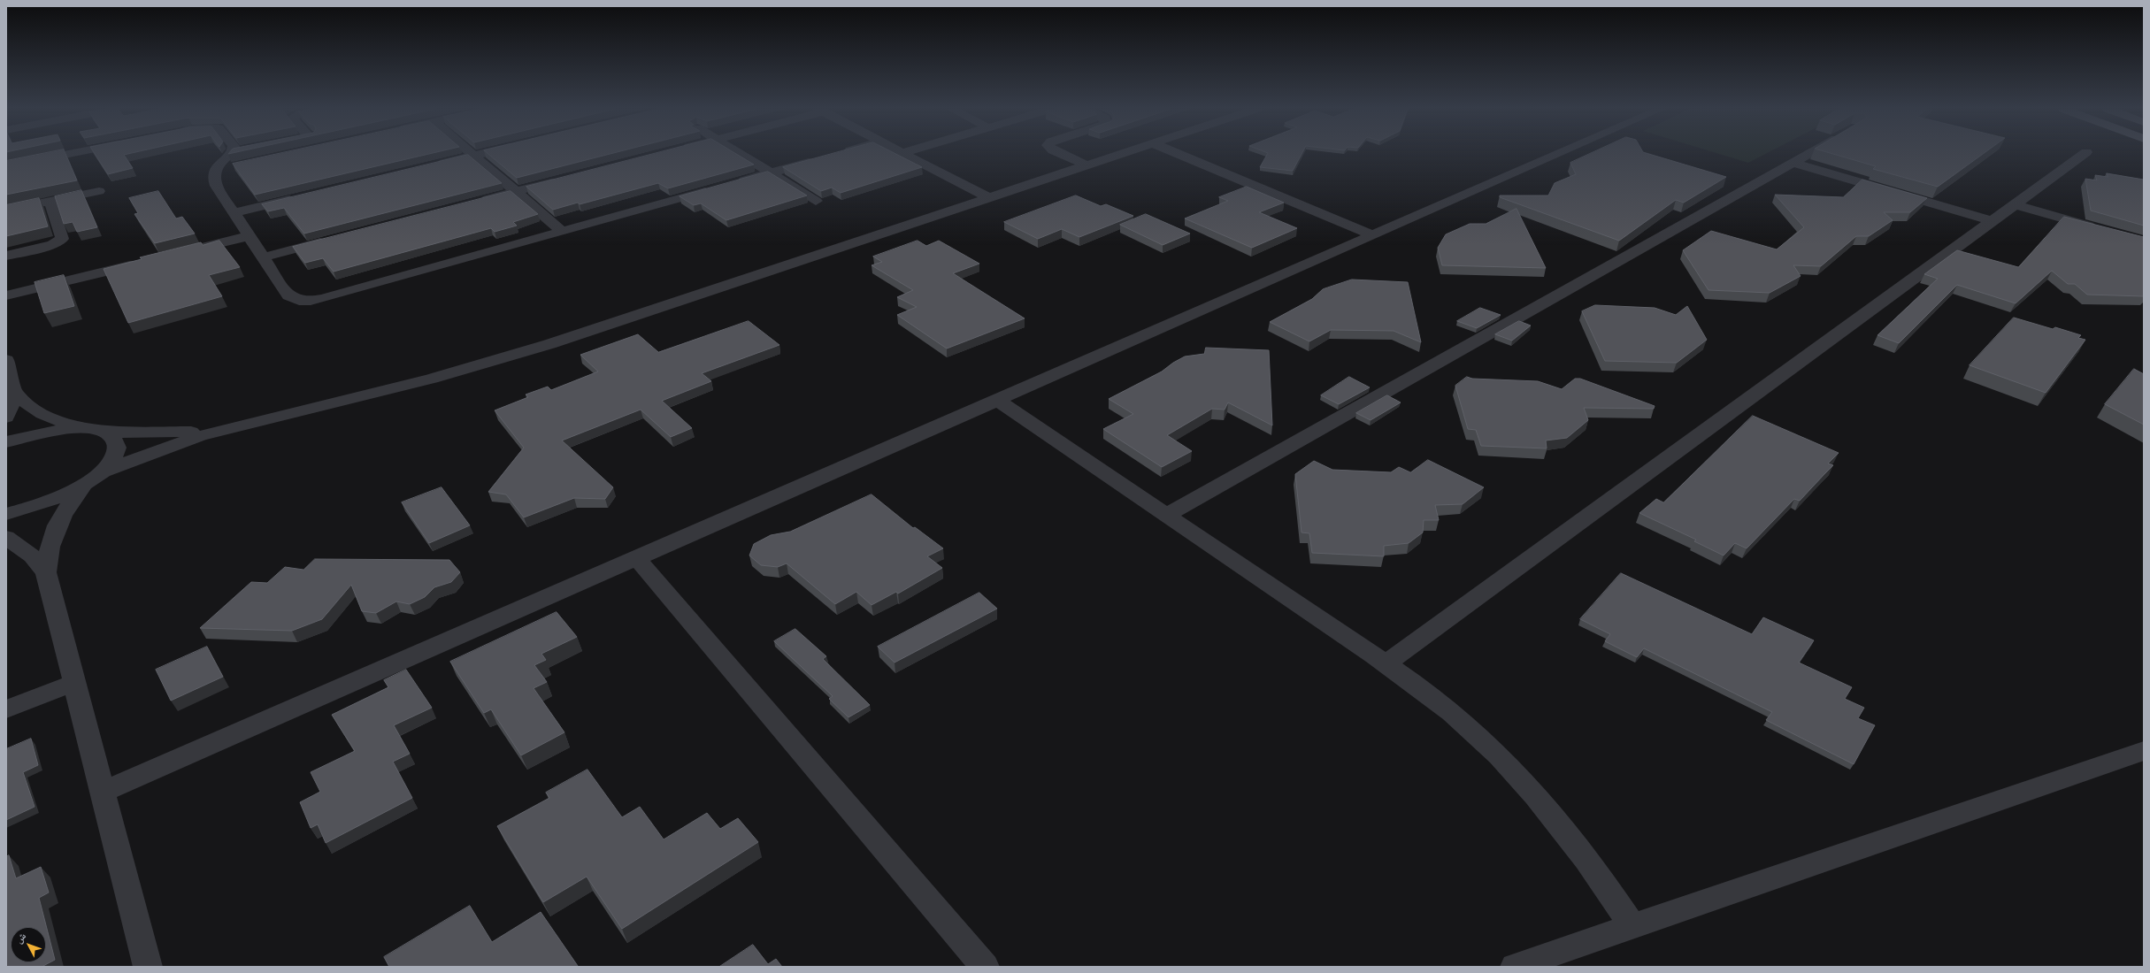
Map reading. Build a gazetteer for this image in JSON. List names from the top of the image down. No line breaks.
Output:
{"north":"top left"}
